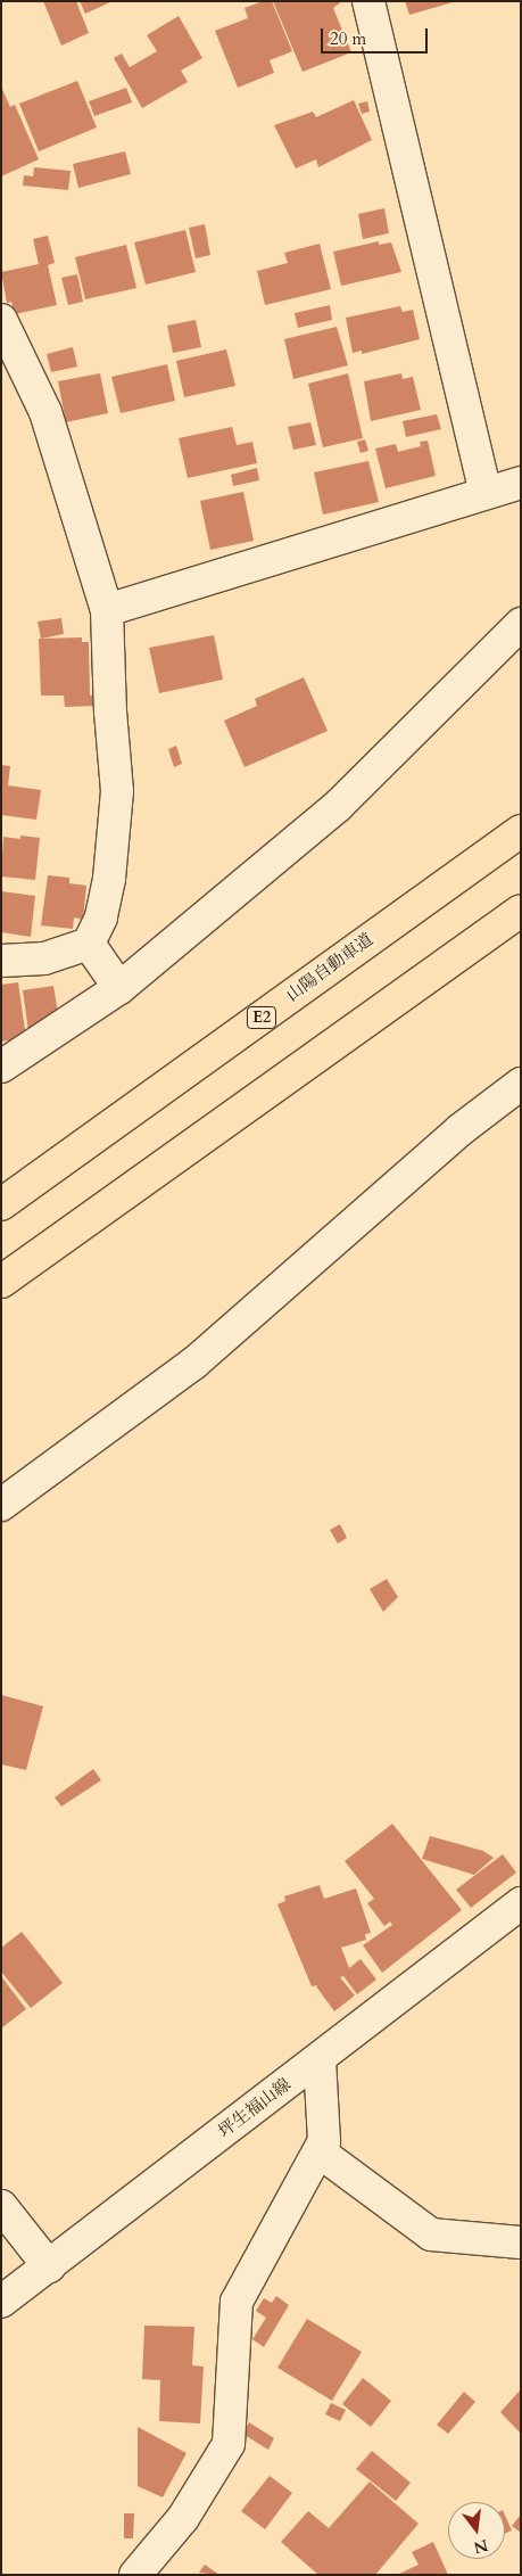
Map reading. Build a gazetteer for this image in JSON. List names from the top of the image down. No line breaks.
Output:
{"streets":{"highway":["山陽自動車道","E2"],"street":["坪生福山線"]},"scale_bar":"20 m","north":"bottom"}
